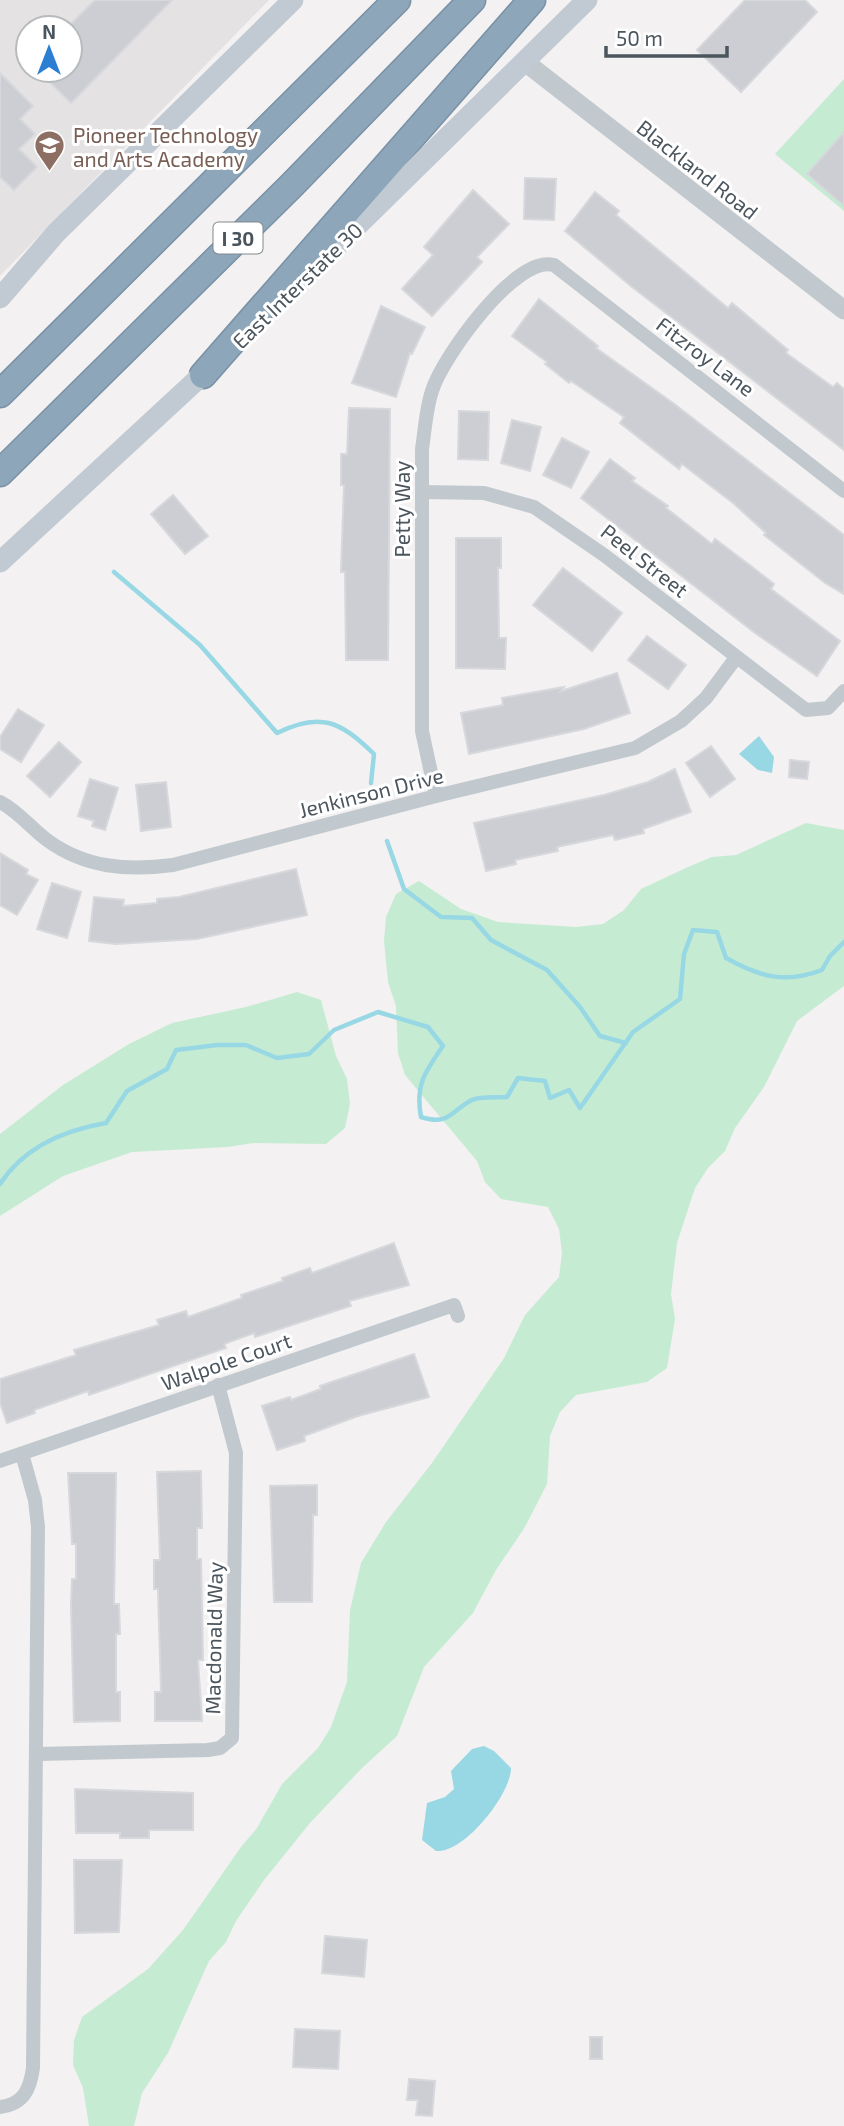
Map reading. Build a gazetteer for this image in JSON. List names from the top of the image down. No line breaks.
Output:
{"streets":{"highway":["I 30"],"main road":["East Interstate 30"],"street":["Blackland Road","Fitzroy Lane","Petty Way","Peel Street","Jenkinson Drive","Walpole Court","Macdonald Way"]},"crossings":[["Blackland Road","East Interstate 30"],["Fitzroy Lane","Petty Way"],["Petty Way","Peel Street"],["Petty Way","Jenkinson Drive"],["Peel Street","Jenkinson Drive"],["Walpole Court","Macdonald Way"]],"places":{"school or university":["Pioneer Technology and Arts Academy"]},"scale_bar":"50 m","north":"top"}
